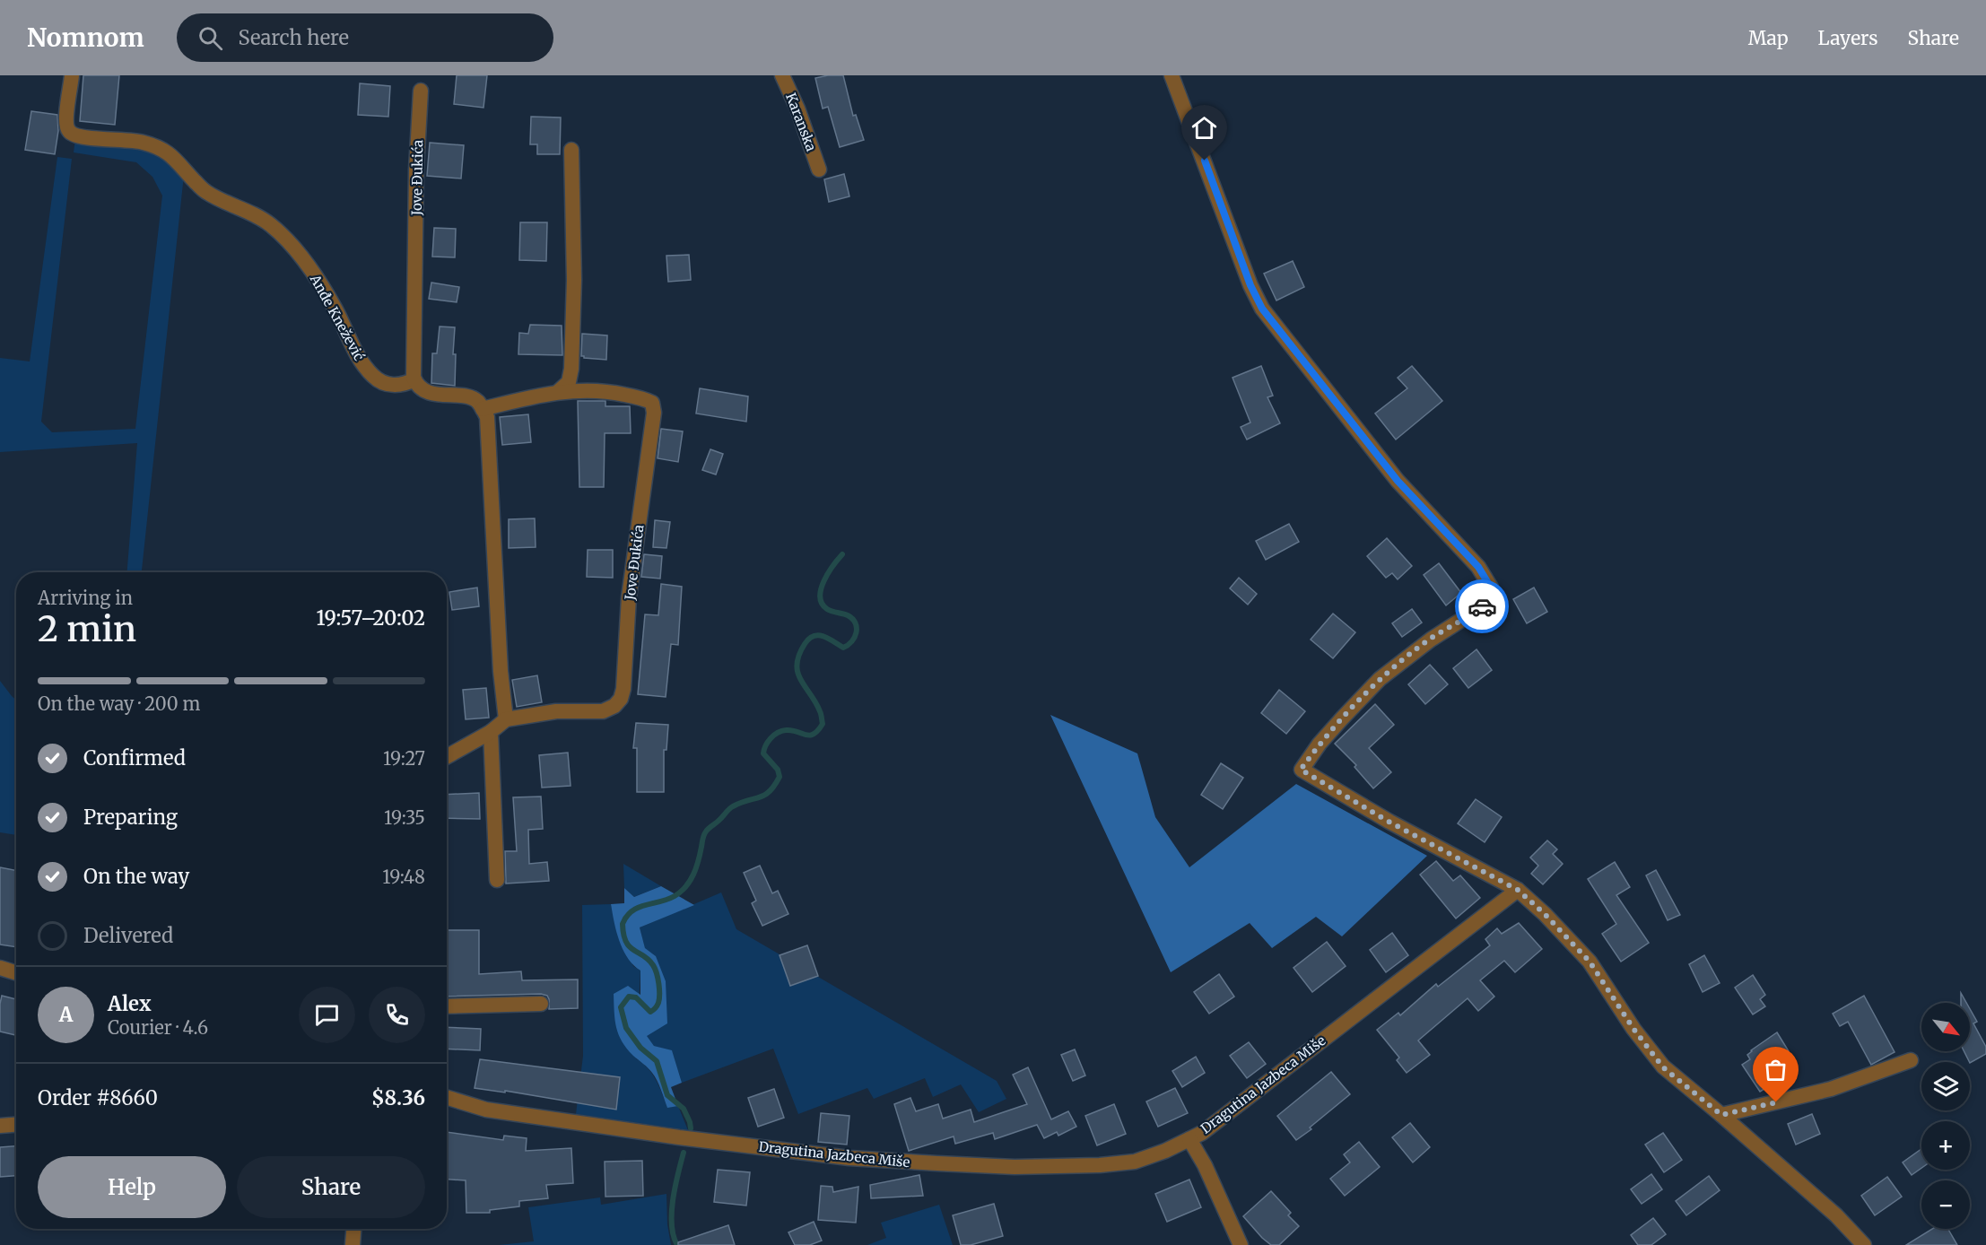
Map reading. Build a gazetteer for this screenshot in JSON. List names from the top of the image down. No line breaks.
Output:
{"streets":{"street":["Karanska","Jove Đukića","Anđe Knežević","Dragutina Jazbeca Miše"]},"crossings":[["Jove Đukića","Anđe Knežević"]],"north":"bottom right","page":{"header":"Nomnom","search":"Search here","nav":["Map","Layers","Share"],"heading":["2 min","Arriving in","19:57–20:02"],"panel":["Alex","Courier · 4.6","Order #8660","$8.36"],"bar":"On the way · 200 m","list":[["Confirmed","19:27"],["Preparing","19:35"],["On the way","19:48"],"Delivered"],"round":"A","map_buttons":["+","−"],"buttons":["Help","Share"]}}
